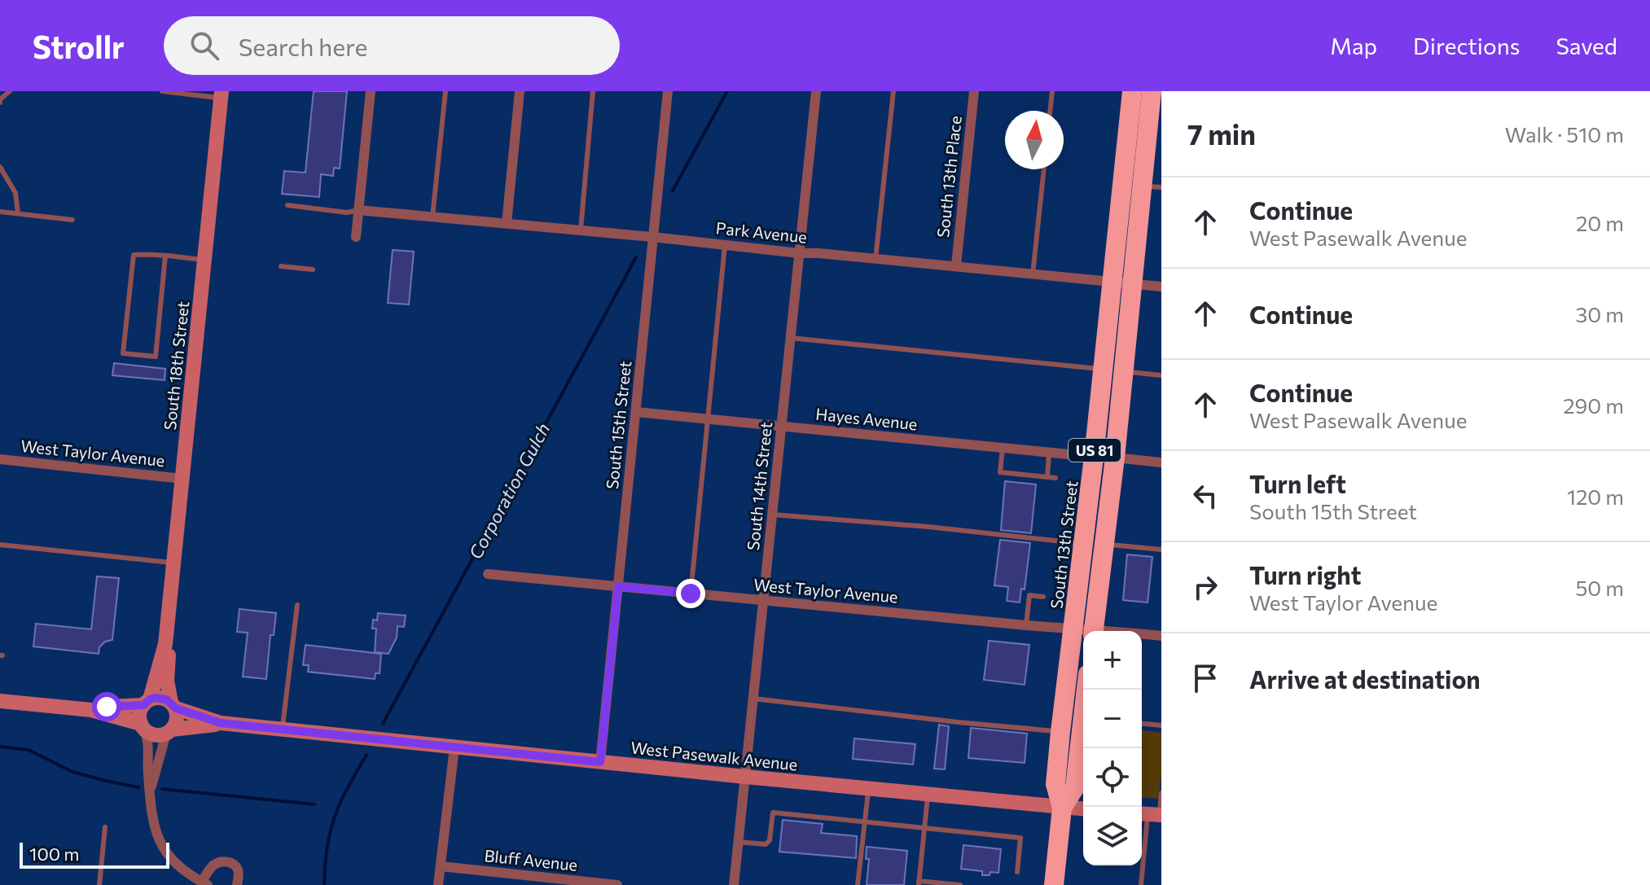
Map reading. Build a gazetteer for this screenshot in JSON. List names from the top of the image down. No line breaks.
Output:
{"streets":{"highway":["US 81","South 13th Street"],"street":["South 13th Place","Park Avenue","South 18th Street","Hayes Avenue","South 15th Street","West Taylor Avenue","South 14th Street","West Pasewalk Avenue","Bluff Avenue"]},"crossings":[["South 13th Place","Park Avenue"],["Park Avenue","South 15th Street"],["Park Avenue","South 14th Street"],["Park Avenue","South 13th Street"],["South 18th Street","West Taylor Avenue"],["South 18th Street","West Pasewalk Avenue"],["Hayes Avenue","South 15th Street"],["Hayes Avenue","South 14th Street"],["Hayes Avenue","South 13th Street"],["South 15th Street","West Taylor Avenue"],["South 15th Street","West Pasewalk Avenue"],["West Taylor Avenue","South 14th Street"],["West Taylor Avenue","South 13th Street"],["South 14th Street","West Pasewalk Avenue"],["South 13th Street","West Pasewalk Avenue"]],"water":["Corporation Gulch"],"scale_bar":"100 m","north":"top","page":{"header":"Strollr","search":"Search here","nav":["Map","Directions","Saved"],"heading":["7 min","Walk · 510 m"],"list":[["Continue","West Pasewalk Avenue","20 m"],["Continue","30 m"],["Continue","West Pasewalk Avenue","290 m"],["Turn left","South 15th Street","120 m"],["Turn right","West Taylor Avenue","50 m"],"Arrive at destination"],"map_buttons":["+","−"],"scale":"100 m"}}
